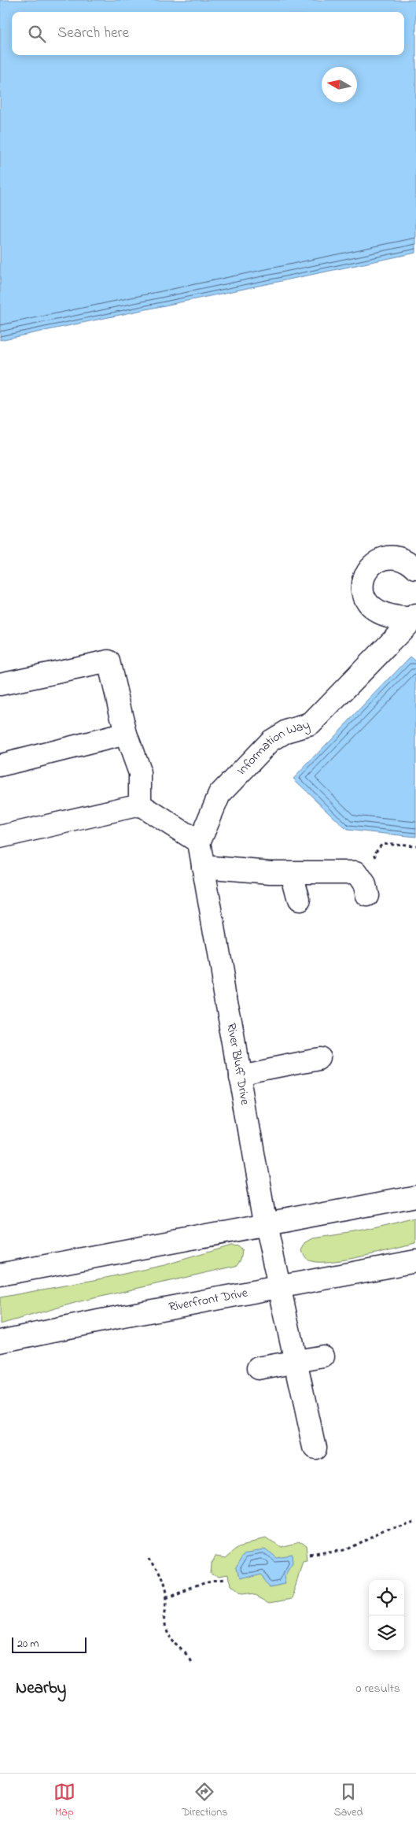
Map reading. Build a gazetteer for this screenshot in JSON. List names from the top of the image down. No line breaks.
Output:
{"streets":{"street":["Information Way","River Bluff Drive","Riverfront Drive"]},"crossings":[["Information Way","River Bluff Drive"],["River Bluff Drive","Riverfront Drive"]],"scale_bar":"20 m","north":"left","page":{"search":"Search here","scale":"20 m","heading":["Nearby","0 results"],"nav":["Map","Directions","Saved"]}}
